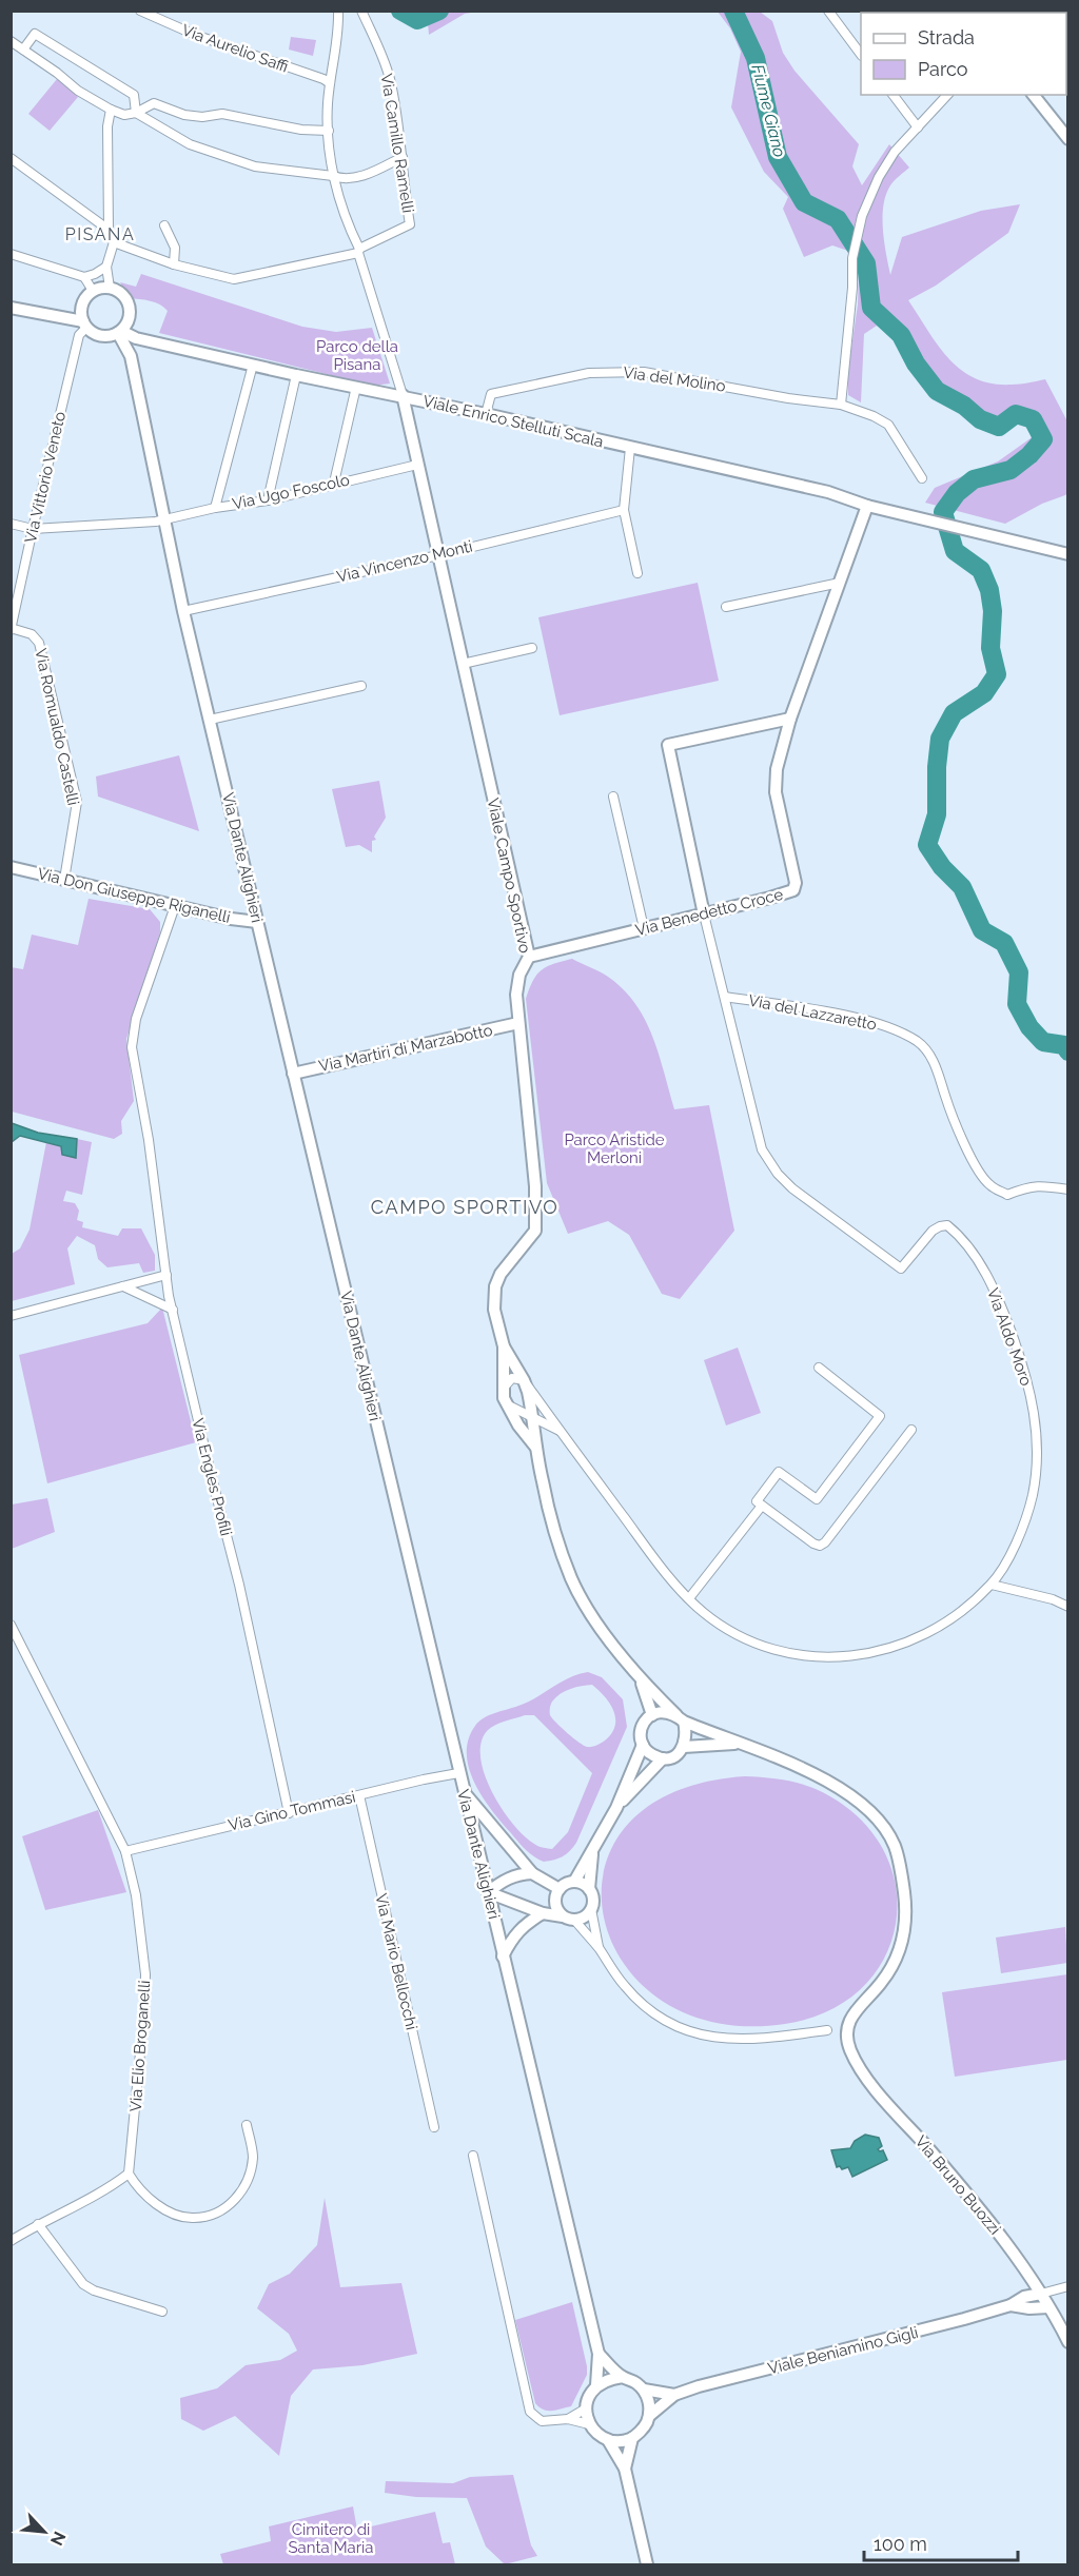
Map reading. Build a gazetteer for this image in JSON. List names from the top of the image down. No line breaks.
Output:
{"streets":{"street":["Via Aurelio Saffi","Via Camillo Ramelli","Via del Molino","Viale Enrico Stelluti Scala","Via Vittorio Veneto","Via Ugo Foscolo","Via Vincenzo Monti","Via Romualdo Castelli","Via Dante Alighieri","Viale Campo Sportivo","Via Don Giuseppe Riganelli","Via Benedetto Croce","Via del Lazzaretto","Via Martiri di Marzabotto","Via Aldo Moro","Via Engles Profili","Via Gino Tommasi","Via Mario Bellocchi","Via Elio Broganelli","Via Bruno Buozzi","Viale Beniamino Gigli"]},"crossings":[["Via del Molino","Viale Enrico Stelluti Scala"],["Viale Enrico Stelluti Scala","Via Vittorio Veneto"],["Viale Enrico Stelluti Scala","Via Dante Alighieri"],["Viale Enrico Stelluti Scala","Viale Campo Sportivo"],["Viale Enrico Stelluti Scala","Via Benedetto Croce"],["Via Vittorio Veneto","Via Ugo Foscolo"],["Via Vittorio Veneto","Via Romualdo Castelli"],["Via Vittorio Veneto","Via Dante Alighieri"],["Via Ugo Foscolo","Via Dante Alighieri"],["Via Ugo Foscolo","Viale Campo Sportivo"],["Via Vincenzo Monti","Via Dante Alighieri"],["Via Vincenzo Monti","Viale Campo Sportivo"],["Via Romualdo Castelli","Via Don Giuseppe Riganelli"],["Via Dante Alighieri","Via Don Giuseppe Riganelli"],["Via Dante Alighieri","Via Martiri di Marzabotto"],["Via Dante Alighieri","Via Gino Tommasi"],["Via Dante Alighieri","Viale Beniamino Gigli"],["Viale Campo Sportivo","Via Benedetto Croce"],["Viale Campo Sportivo","Via Martiri di Marzabotto"],["Viale Campo Sportivo","Via Aldo Moro"],["Via Don Giuseppe Riganelli","Via Engles Profili"],["Via Benedetto Croce","Via Aldo Moro"],["Via del Lazzaretto","Via Aldo Moro"],["Via Engles Profili","Via Gino Tommasi"],["Via Gino Tommasi","Via Mario Bellocchi"],["Via Gino Tommasi","Via Elio Broganelli"],["Via Bruno Buozzi","Viale Beniamino Gigli"]],"districts":["PISANA","CAMPO SPORTIVO"],"water":["Fiume Giano"],"parks":["Parco della Pisana","Parco Aristide Merloni","Cimitero di Santa Maria"],"legend":["Strada","Parco"],"scale_bar":"100 m","north":"bottom right"}
